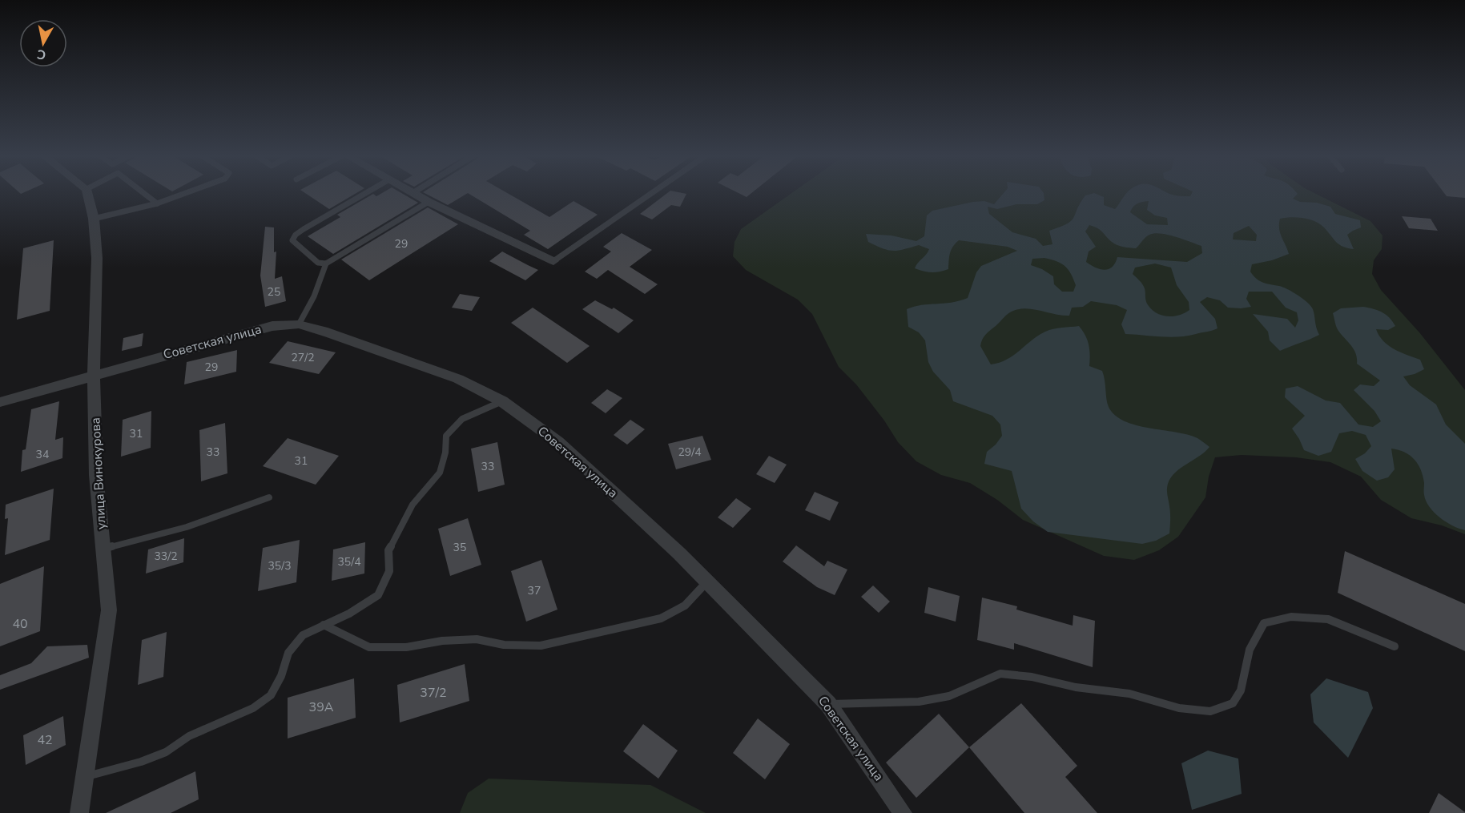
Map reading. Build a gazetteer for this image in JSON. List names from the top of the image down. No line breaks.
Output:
{"streets":{"street":["Советская улица","улица Винокурова"]},"crossings":[["Советская улица","улица Винокурова"]],"house_numbers":["29","25","27/2","29","31","33","29/4","34","31","33","35","33/2","35/4","35/3","37","40","37/2","39А","42"],"north":"bottom"}
